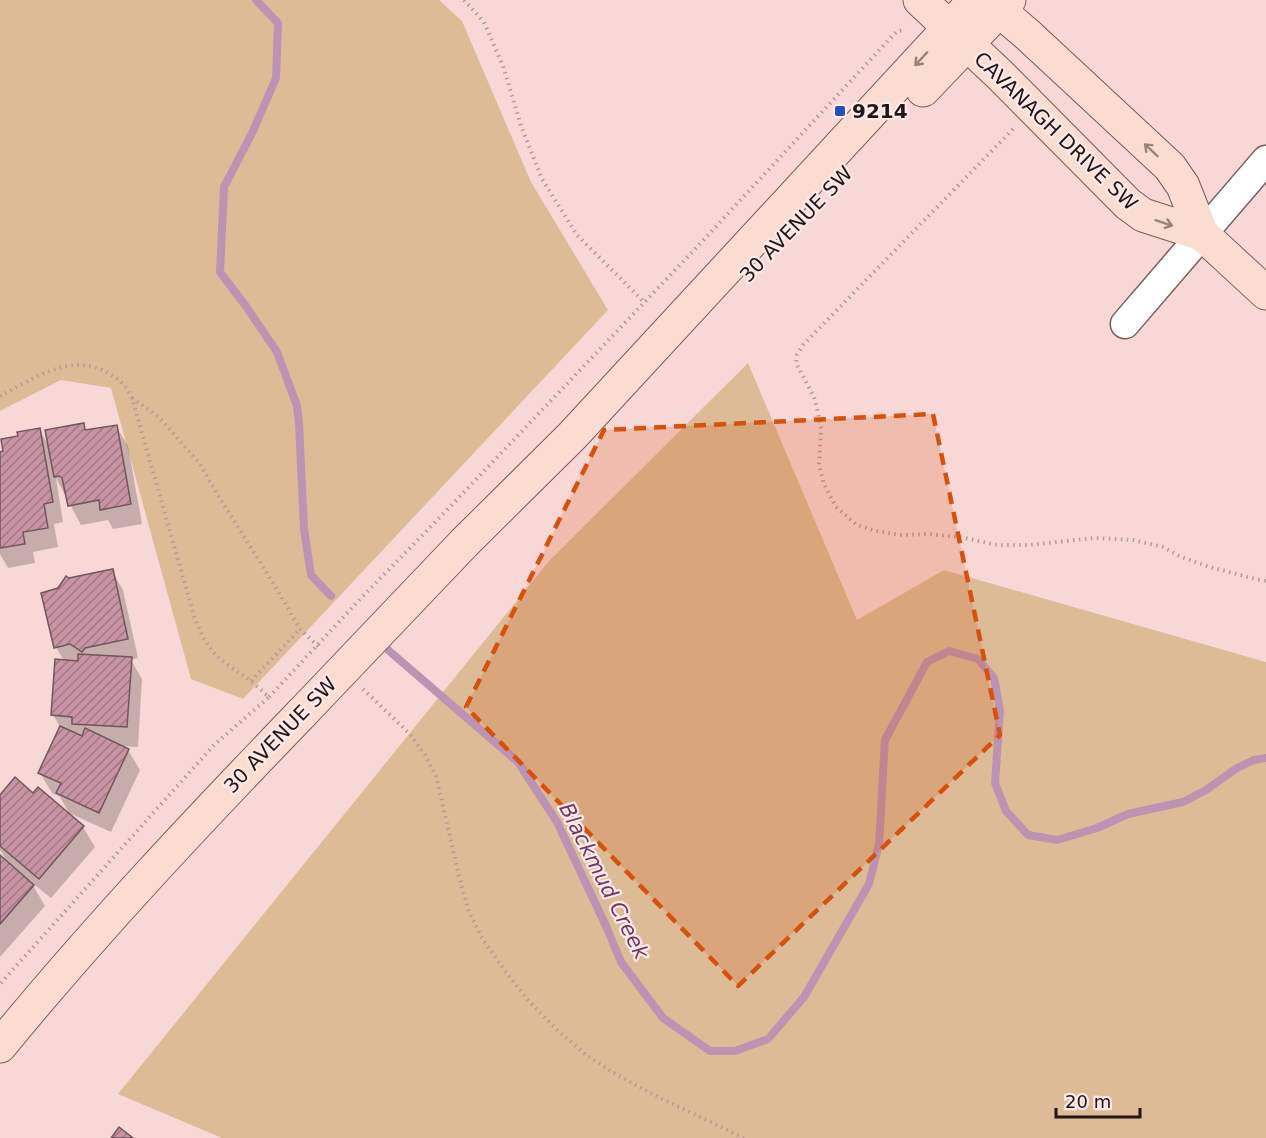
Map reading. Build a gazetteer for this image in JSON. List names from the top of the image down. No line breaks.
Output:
{"streets":{"main road":["CAVANAGH DRIVE SW","30 AVENUE SW"]},"crossings":[["CAVANAGH DRIVE SW","30 AVENUE SW"]],"water":["Blackmud Creek"],"places":{"transit":["9214"]},"scale_bar":"20 m"}
